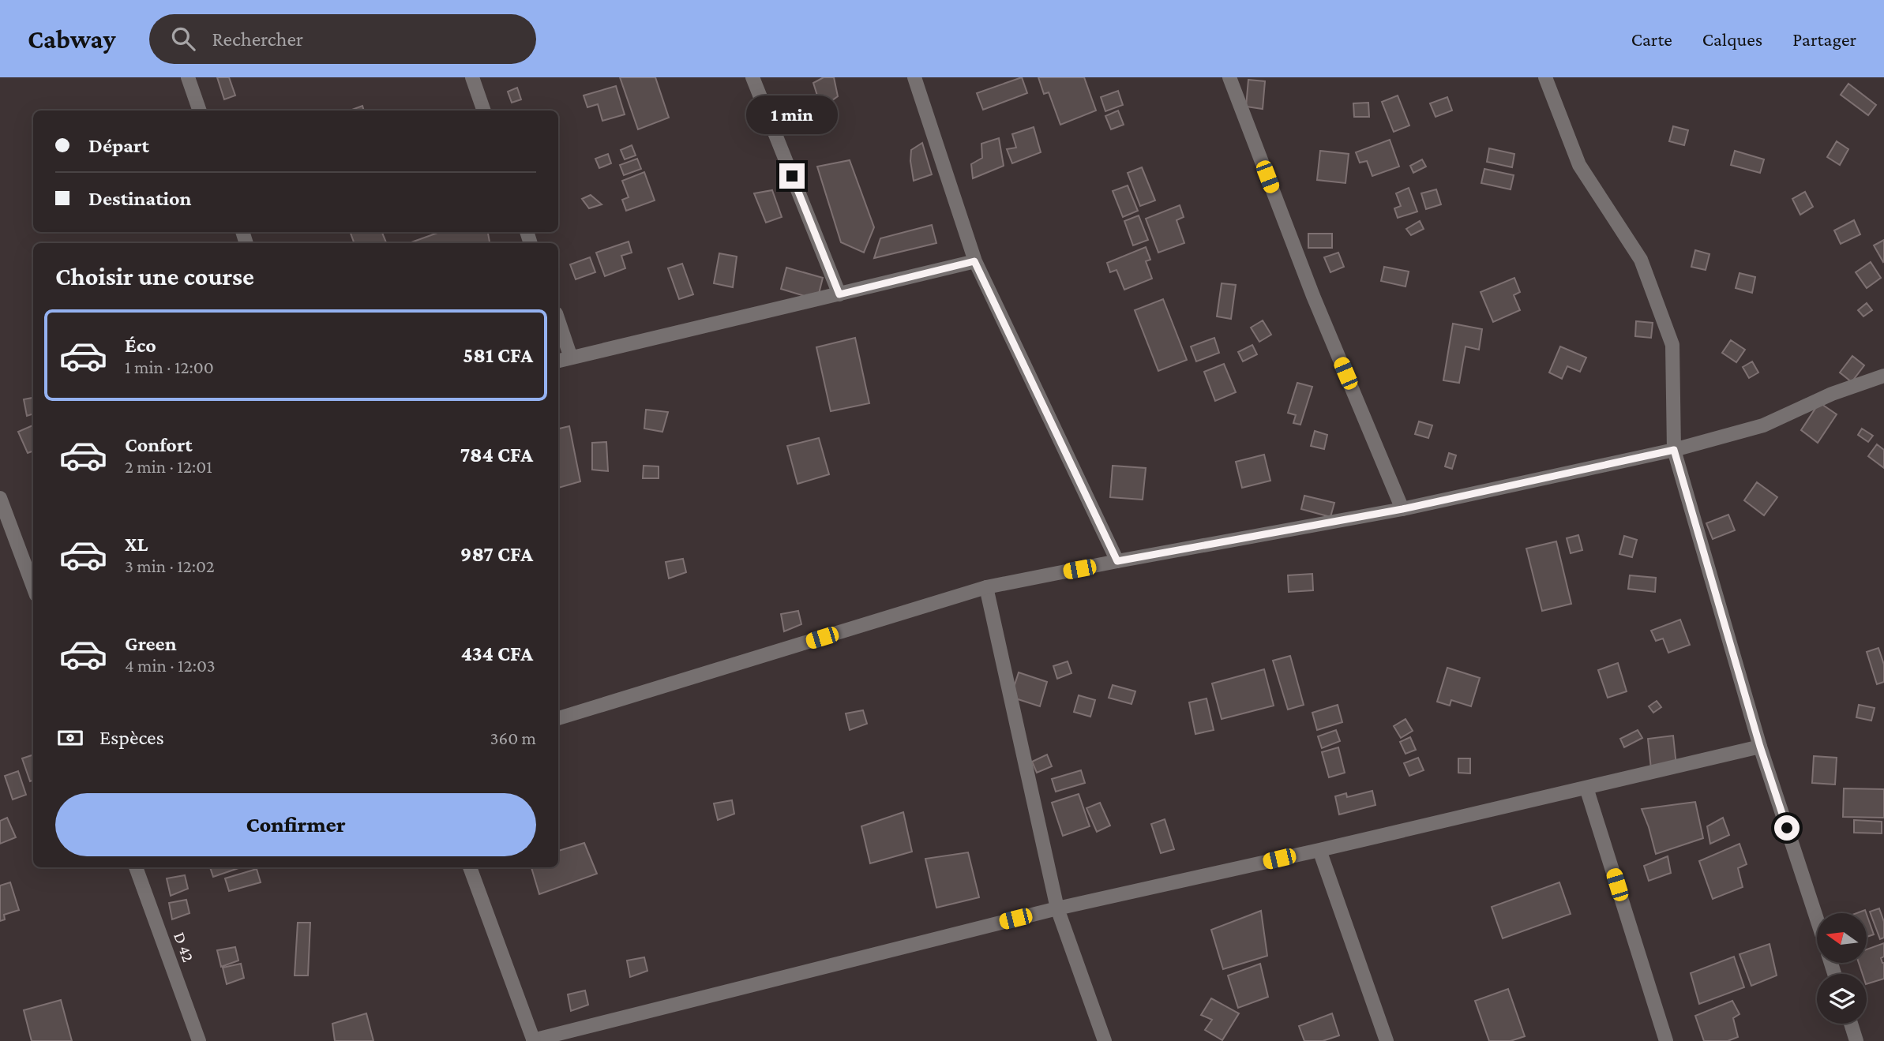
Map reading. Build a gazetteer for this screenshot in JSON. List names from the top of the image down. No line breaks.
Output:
{"streets":{"street":["D 42"]},"north":"left","page":{"header":"Cabway","search":"Rechercher","nav":["Carte","Calques","Partager"],"bubble":"1 min","banner":["Départ","Destination"],"heading":"Choisir une course","list":[{"name":"Éco","note":"1 min · 12:00","value":"581 CFA"},{"name":"Confort","note":"2 min · 12:01","value":"784 CFA"},{"name":"XL","note":"3 min · 12:02","value":"987 CFA"},{"name":"Green","note":"4 min · 12:03","value":"434 CFA"}],"pay":["Espèces","360 m"],"buttons":"Confirmer"}}
